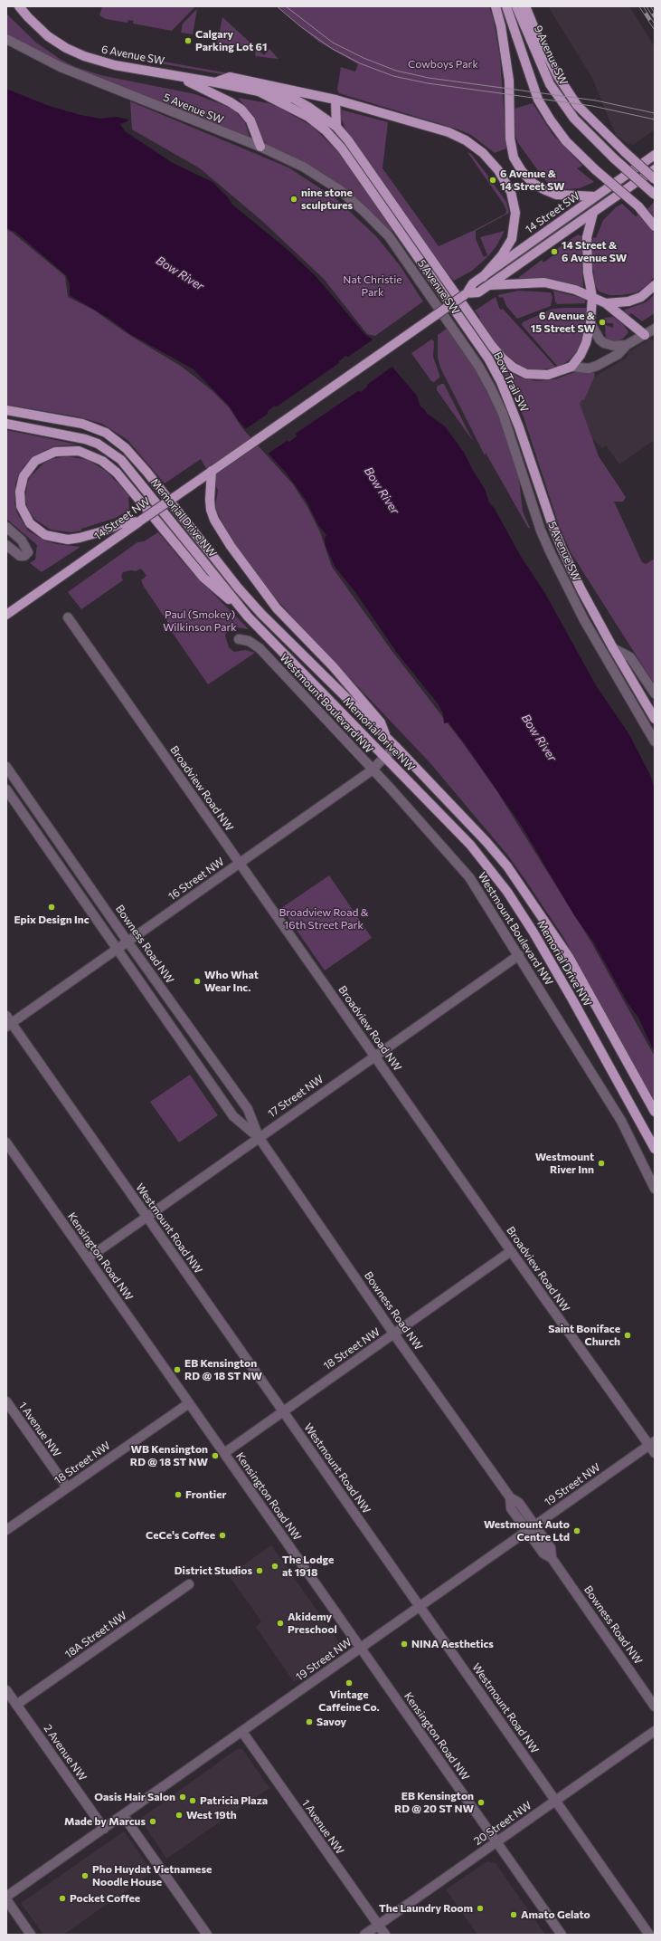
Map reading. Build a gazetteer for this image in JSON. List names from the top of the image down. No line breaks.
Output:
{"streets":{"main road":["6 Avenue SW","9 Avenue SW","14 Street SW","Bow Trail SW","Memorial Drive NW","14 Street NW"],"street":["5 Avenue SW","Westmount Boulevard NW","Broadview Road NW","16 Street NW","Bowness Road NW","17 Street NW","Westmount Road NW","Kensington Road NW","18 Street NW","1 Avenue NW","19 Street NW","18A Street NW","2 Avenue NW","20 Street NW"]},"crossings":[["6 Avenue SW","Bow Trail SW"],["14 Street SW","14 Street NW"],["Memorial Drive NW","16 Street NW"],["Westmount Boulevard NW","16 Street NW"],["Westmount Boulevard NW","17 Street NW"],["Broadview Road NW","16 Street NW"],["Broadview Road NW","17 Street NW"],["Broadview Road NW","18 Street NW"],["Broadview Road NW","19 Street NW"],["16 Street NW","Bowness Road NW"],["16 Street NW","Westmount Road NW"],["Bowness Road NW","17 Street NW"],["Bowness Road NW","18 Street NW"],["Bowness Road NW","19 Street NW"],["17 Street NW","Westmount Road NW"],["17 Street NW","Kensington Road NW"],["Westmount Road NW","18 Street NW"],["Westmount Road NW","19 Street NW"],["Westmount Road NW","20 Street NW"],["Kensington Road NW","18 Street NW"],["Kensington Road NW","19 Street NW"],["Kensington Road NW","20 Street NW"],["18 Street NW","1 Avenue NW"],["1 Avenue NW","19 Street NW"],["1 Avenue NW","20 Street NW"],["19 Street NW","2 Avenue NW"],["18A Street NW","2 Avenue NW"]],"water":["Bow River"],"parks":["Cowboys Park","Nat Christie Park","Paul (Smokey) Wilkinson Park","Broadview Road & 16th Street Park"],"places":["Calgary Parking Lot 61","6 Avenue & 14 Street SW","nine stone sculptures","14 Street & 6 Avenue SW","6 Avenue & 15 Street SW","Epix Design Inc","Who What Wear Inc.","Westmount River Inn","Saint Boniface Church","EB Kensington RD @ 18 ST NW","WB Kensington RD @ 18 ST NW","Frontier","Westmount Auto Centre Ltd","CeCe's Coffee","The Lodge at 1918","District Studios","Akidemy Preschool","NINA Aesthetics","Vintage Caffeine Co.","Savoy","Oasis Hair Salon","Patricia Plaza","EB Kensington RD @ 20 ST NW","West 19th","Made by Marcus","Pho Huydat Vietnamese Noodle House","Pocket Coffee","The Laundry Room","Amato Gelato"]}
